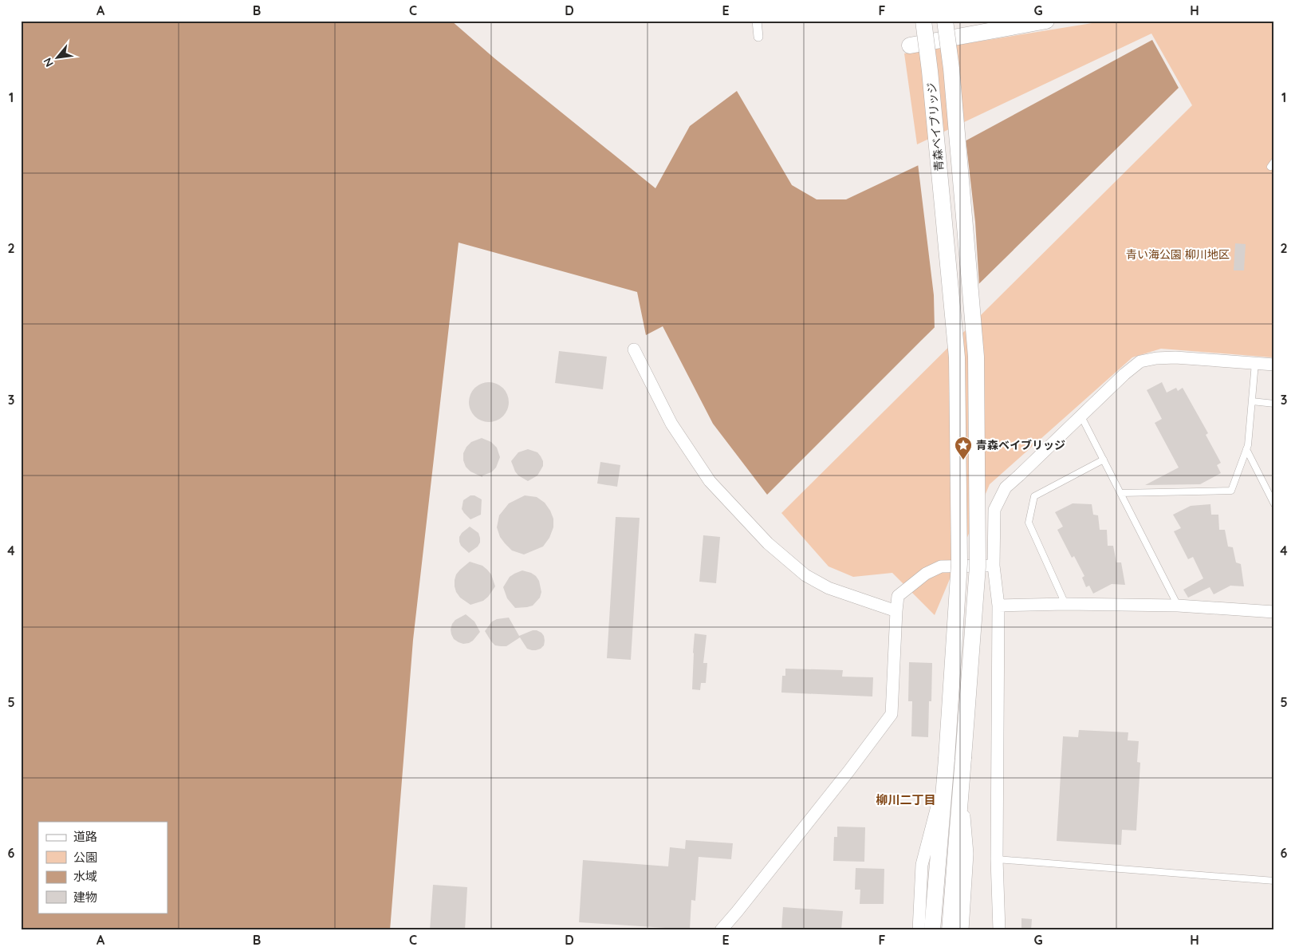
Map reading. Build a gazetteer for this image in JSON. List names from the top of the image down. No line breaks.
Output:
{"streets":{"street":["青森ベイブリッジ"]},"districts":["柳川二丁目"],"parks":["青い海公園 柳川地区"],"places":{"place":["青森ベイブリッジ"]},"legend":["道路","公園","水域","建物"],"north":"bottom left","grid":{"columns":["A","B","C","D","E","F","G","H"],"rows":["1","2","3","4","5","6"]}}
